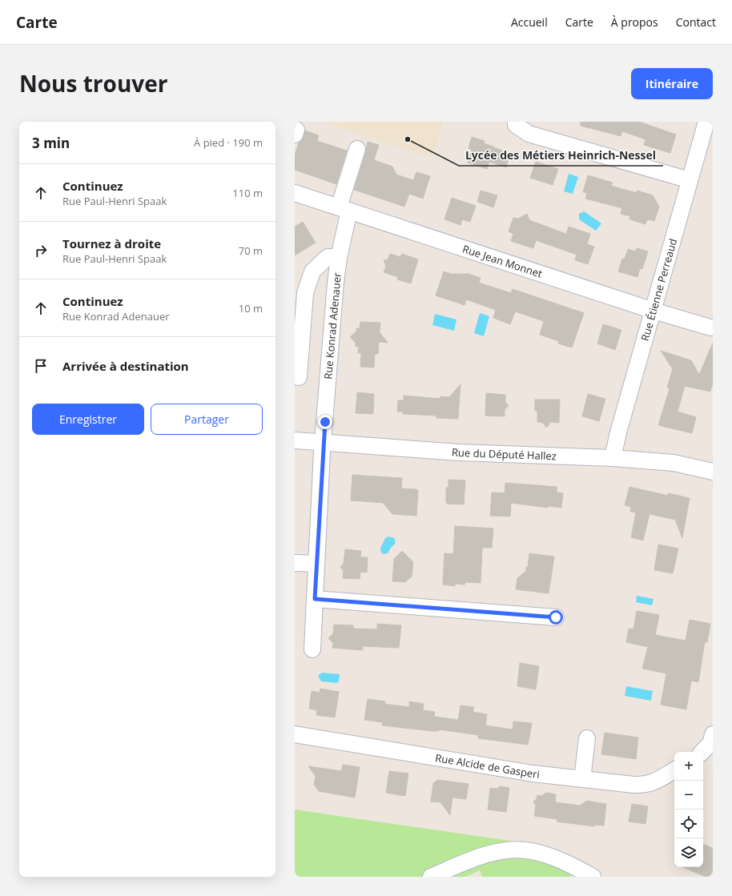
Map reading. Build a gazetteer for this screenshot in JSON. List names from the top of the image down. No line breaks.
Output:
{"streets":{"street":["Rue Jean Monnet","Rue Étienne Perreaud","Rue Konrad Adenauer","Rue du Député Hallez","Rue Alcide de Gasperi"]},"crossings":[["Rue Jean Monnet","Rue Étienne Perreaud"],["Rue Jean Monnet","Rue Konrad Adenauer"],["Rue Étienne Perreaud","Rue du Député Hallez"],["Rue Konrad Adenauer","Rue du Député Hallez"]],"places":["Lycée des Métiers Heinrich-Nessel"],"page":{"header":"Carte","nav":["Accueil","Carte","À propos","Contact"],"title":"Nous trouver","buttons":["Itinéraire",["Enregistrer","Partager"]],"heading":["3 min","À pied · 190 m"],"list":[["Continuez","Rue Paul-Henri Spaak","110 m"],["Tournez à droite","Rue Paul-Henri Spaak","70 m"],["Continuez","Rue Konrad Adenauer","10 m"],"Arrivée à destination"],"map_buttons":["+","−"]}}
